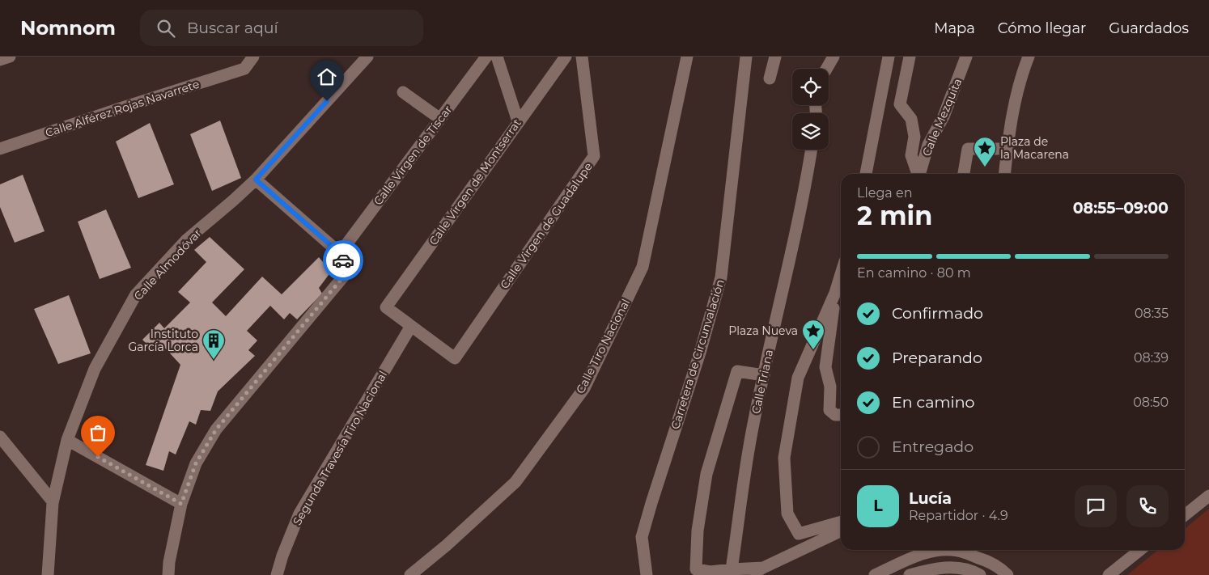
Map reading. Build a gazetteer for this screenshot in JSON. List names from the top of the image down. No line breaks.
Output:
{"streets":{"street":["Calle Alférez Rojas Navarrete","Calle Mezquita","Calle Virgen de Tíscar","Calle Virgen de Montserrat","Calle Virgen de Guadalupe","Calle Almodóvar","Calle Tiro Nacional","Carretera de Circunvalación","Calle Triana","Segunda Travesía Tiro Nacional"]},"crossings":[["Calle Virgen de Montserrat","Calle Virgen de Guadalupe"],["Calle Virgen de Montserrat","Segunda Travesía Tiro Nacional"],["Calle Virgen de Guadalupe","Segunda Travesía Tiro Nacional"]],"places":{"place":["Plaza de la Macarena","Plaza Nueva"],"building":["Instituto García Lorca"]},"page":{"header":"Nomnom","search":"Buscar aquí","nav":["Mapa","Cómo llegar","Guardados"],"heading":["2 min","Llega en","08:55–09:00"],"panel":["Lucía","Repartidor · 4.9"],"bar":"En camino · 80 m","list":[["Confirmado","08:35"],["Preparando","08:39"],["En camino","08:50"],"Entregado"],"round":"L"}}
